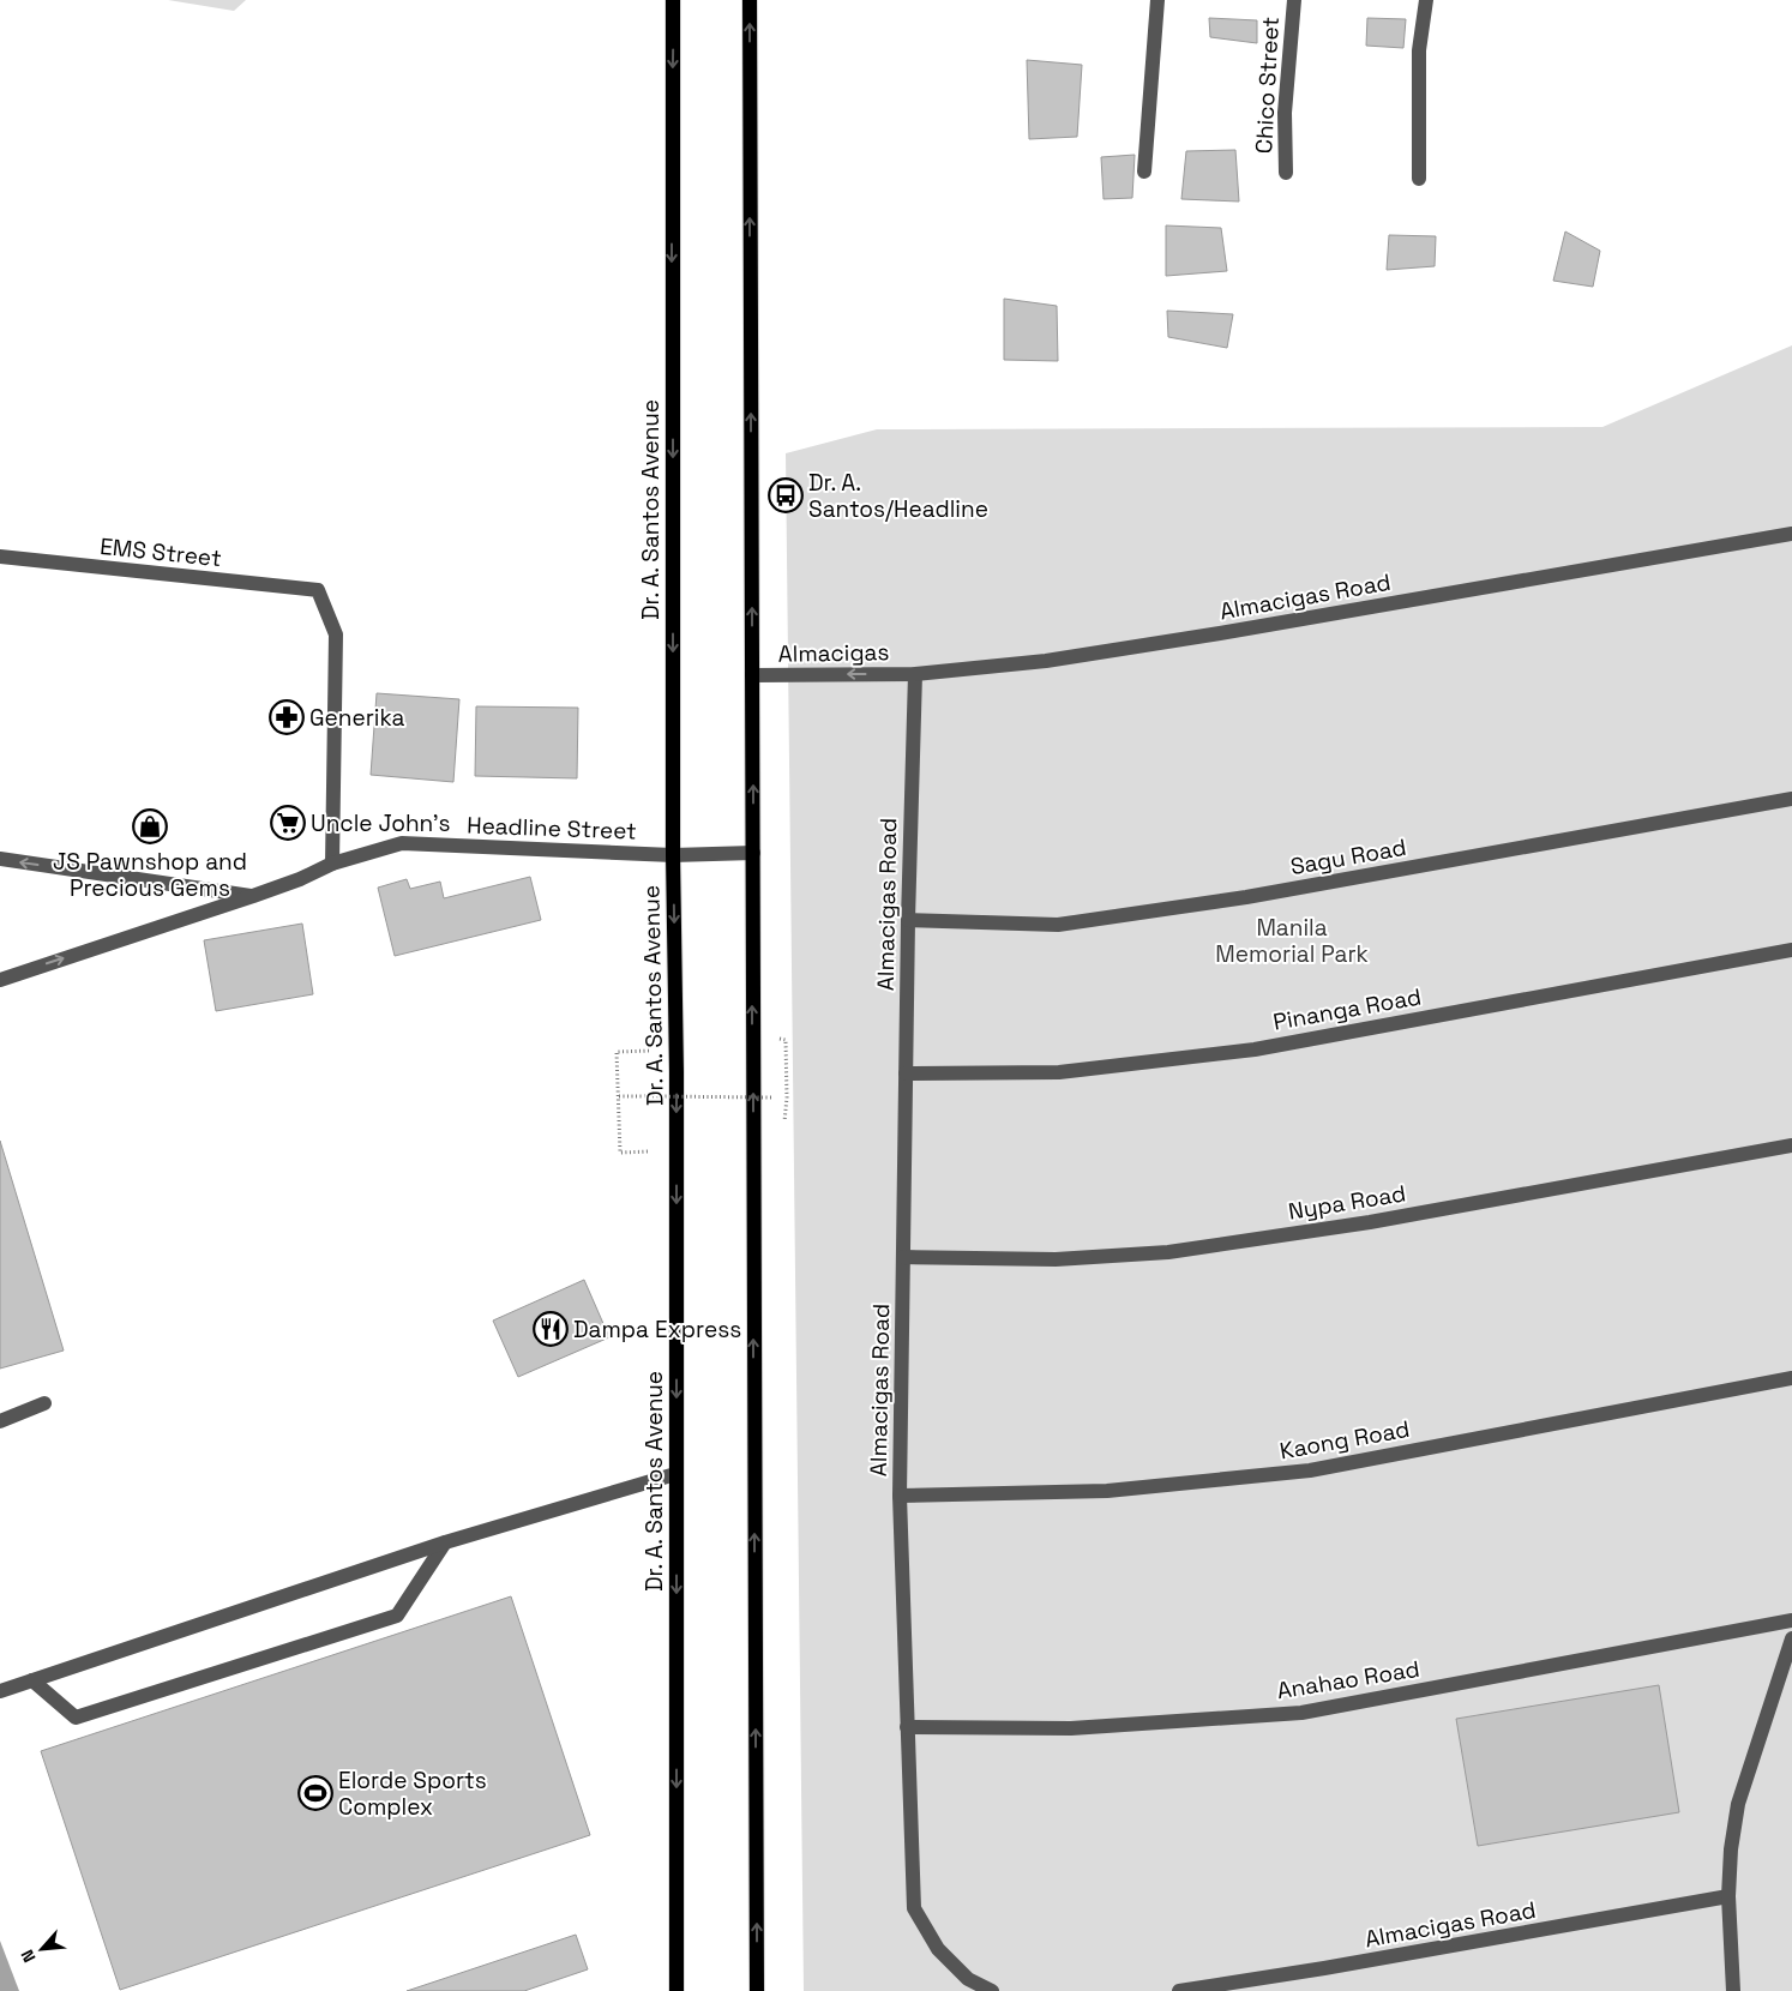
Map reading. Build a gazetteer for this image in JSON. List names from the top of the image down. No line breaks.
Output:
{"streets":{"main road":["Dr. A. Santos Avenue"],"street":["Chico Street","EMS Street","Almacigas Road","Almacigas","Headline Street","Sagu Road","Pinanga Road","Nypa Road","Kaong Road","Anahao Road"]},"crossings":[["Dr. A. Santos Avenue","Headline Street"],["EMS Street","Headline Street"],["Almacigas Road","Almacigas"],["Almacigas Road","Sagu Road"],["Almacigas Road","Pinanga Road"],["Almacigas Road","Nypa Road"],["Almacigas Road","Kaong Road"],["Almacigas Road","Anahao Road"]],"one_way":["Almacigas"],"parks":["Manila Memorial Park"],"places":{"bus stop":["Dr. A. Santos/Headline"],"pharmacy":["Generika"],"supermarket":["Uncle John's"],"shop":["JS Pawnshop and Precious Gems"],"restaurant":["Dampa Express"],"sports":["Elorde Sports Complex"]},"north":"bottom left"}
